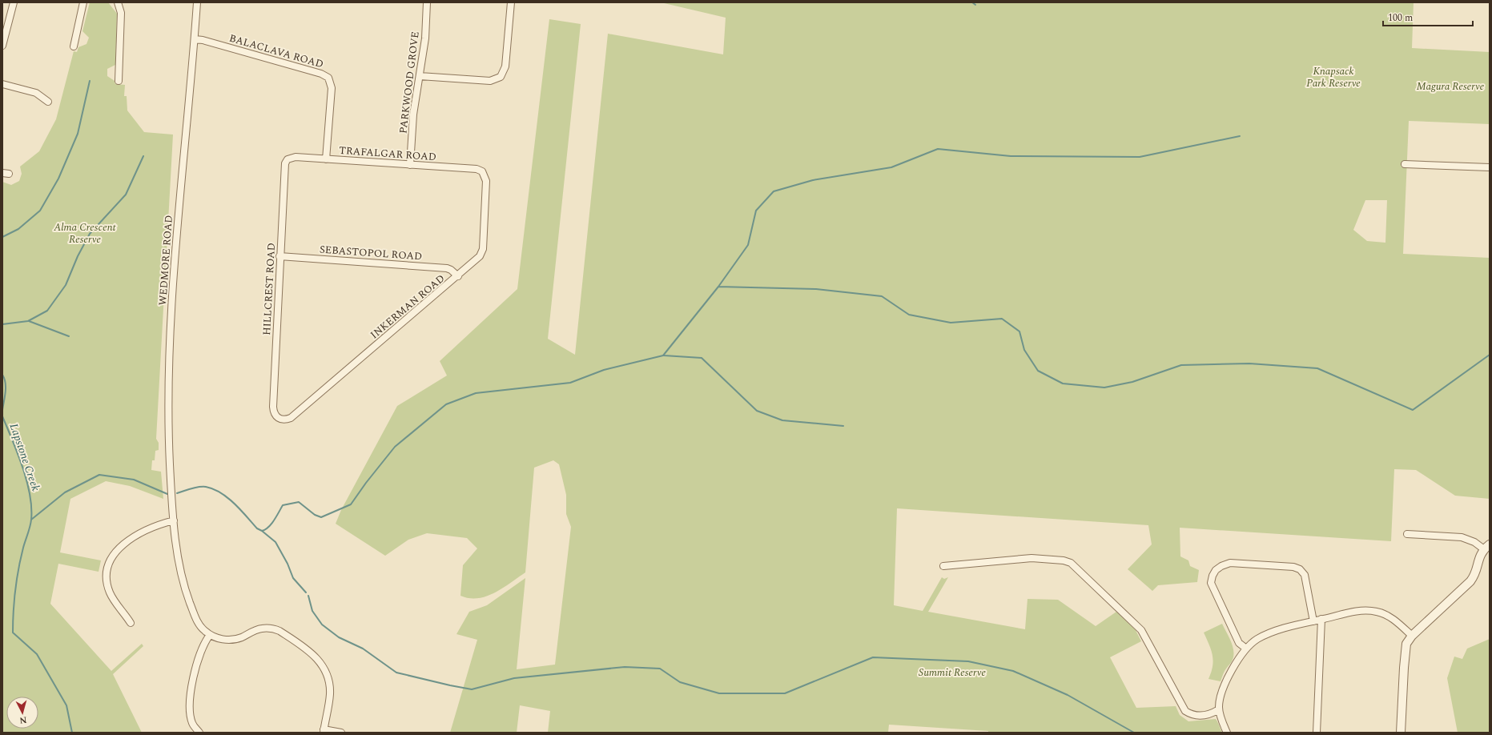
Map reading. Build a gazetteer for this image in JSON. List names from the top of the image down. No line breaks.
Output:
{"streets":{"street":["BALACLAVA ROAD","PARKWOOD GROVE","TRAFALGAR ROAD","SEBASTOPOL ROAD","WEDMORE ROAD","HILLCREST ROAD","INKERMAN ROAD"]},"crossings":[["BALACLAVA ROAD","TRAFALGAR ROAD"],["BALACLAVA ROAD","WEDMORE ROAD"],["PARKWOOD GROVE","TRAFALGAR ROAD"],["TRAFALGAR ROAD","HILLCREST ROAD"],["TRAFALGAR ROAD","INKERMAN ROAD"],["SEBASTOPOL ROAD","HILLCREST ROAD"],["SEBASTOPOL ROAD","INKERMAN ROAD"],["HILLCREST ROAD","INKERMAN ROAD"]],"water":["Lapstone Creek"],"parks":["Knapsack Park Reserve","Magura Reserve","Alma Crescent Reserve","Summit Reserve"],"scale_bar":"100 m","north":"bottom"}
